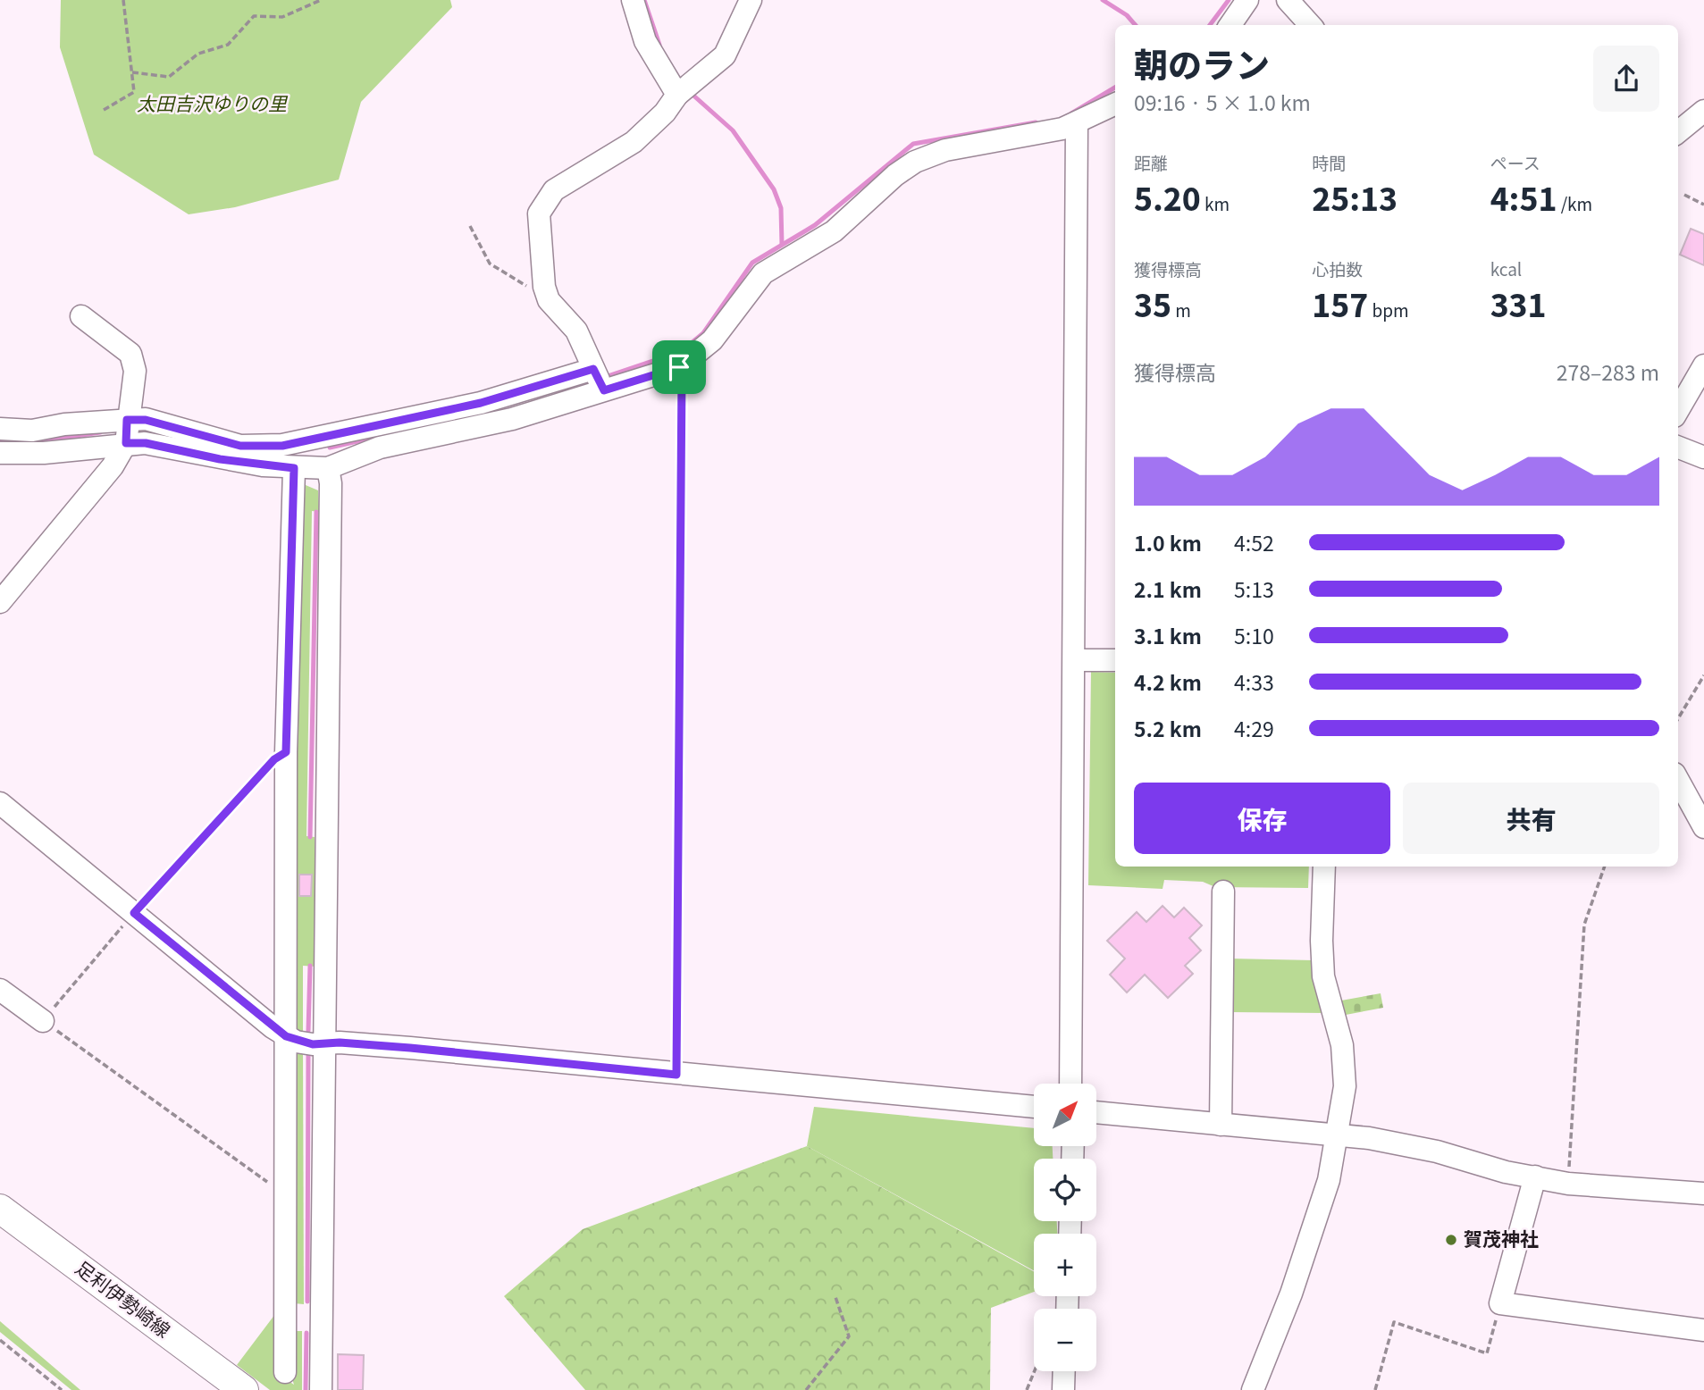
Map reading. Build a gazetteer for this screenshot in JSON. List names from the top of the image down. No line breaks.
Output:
{"streets":{"main road":["足利伊勢崎線"]},"parks":["太田吉沢ゆりの里"],"places":["賀茂神社"],"north":"top right","page":{"heading":["朝のラン","09:16 · 5 × 1.0 km"],"stats":[["距離","5.20 km"],["時間","25:13"],["ペース","4:51 /km"],["獲得標高","35 m"],["心拍数","157 bpm"],["kcal","331"]],"chart":["獲得標高","278–283 m"],"list":[{"name":"1.0 km","note":"4:52"},{"name":"2.1 km","note":"5:13"},{"name":"3.1 km","note":"5:10"},{"name":"4.2 km","note":"4:33"},{"name":"5.2 km","note":"4:29"}],"buttons":["保存","共有"],"map_buttons":["+","−"]}}
